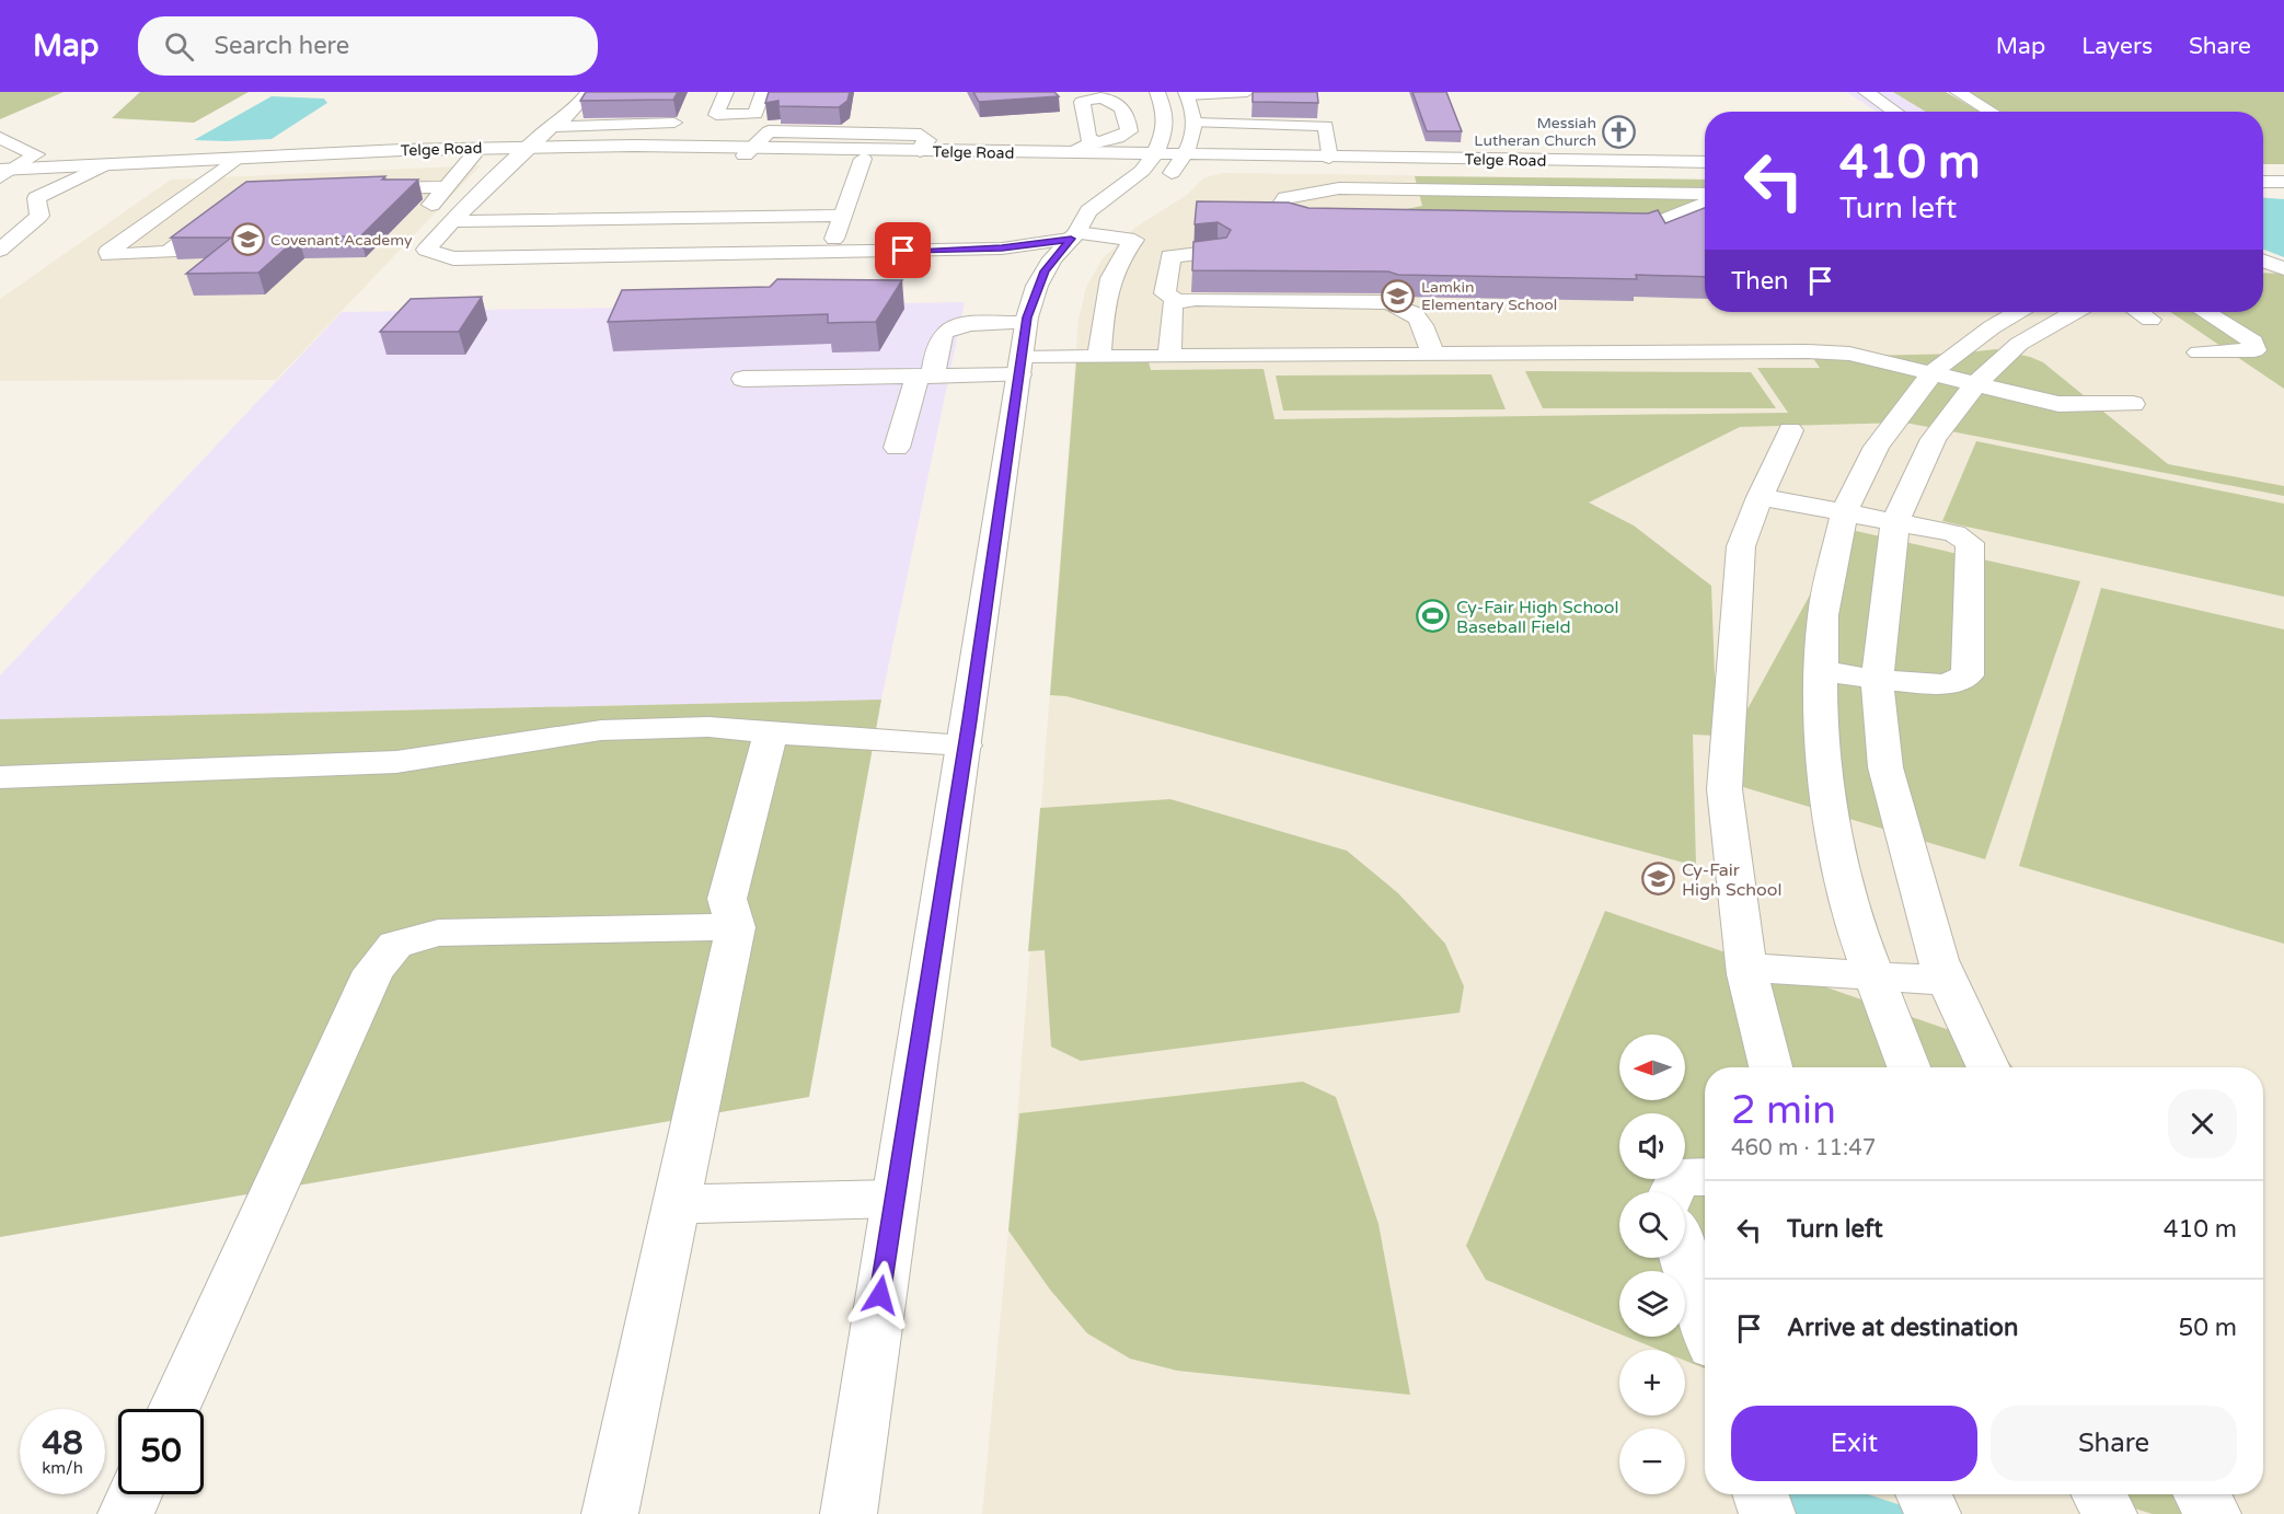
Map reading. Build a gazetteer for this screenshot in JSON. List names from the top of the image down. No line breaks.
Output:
{"streets":{"main road":["Telge Road"]},"places":{"church":["Messiah Lutheran Church"],"school or university":["Covenant Academy","Lamkin Elementary School","Cy-Fair High School"],"sports":["Cy-Fair High School Baseball Field"]},"north":"left","page":{"header":"Map","search":"Search here","nav":["Map","Layers","Share"],"turn":["410 m","Turn left"],"then":"Then","map_buttons":["+","−"],"heading":["2 min","460 m · 11:47"],"list":[{"name":"Turn left","value":"410 m"},{"name":"Arrive at destination","value":"50 m"}],"buttons":["Exit","Share"],"speed":"48 km/h","limit":"50"}}
